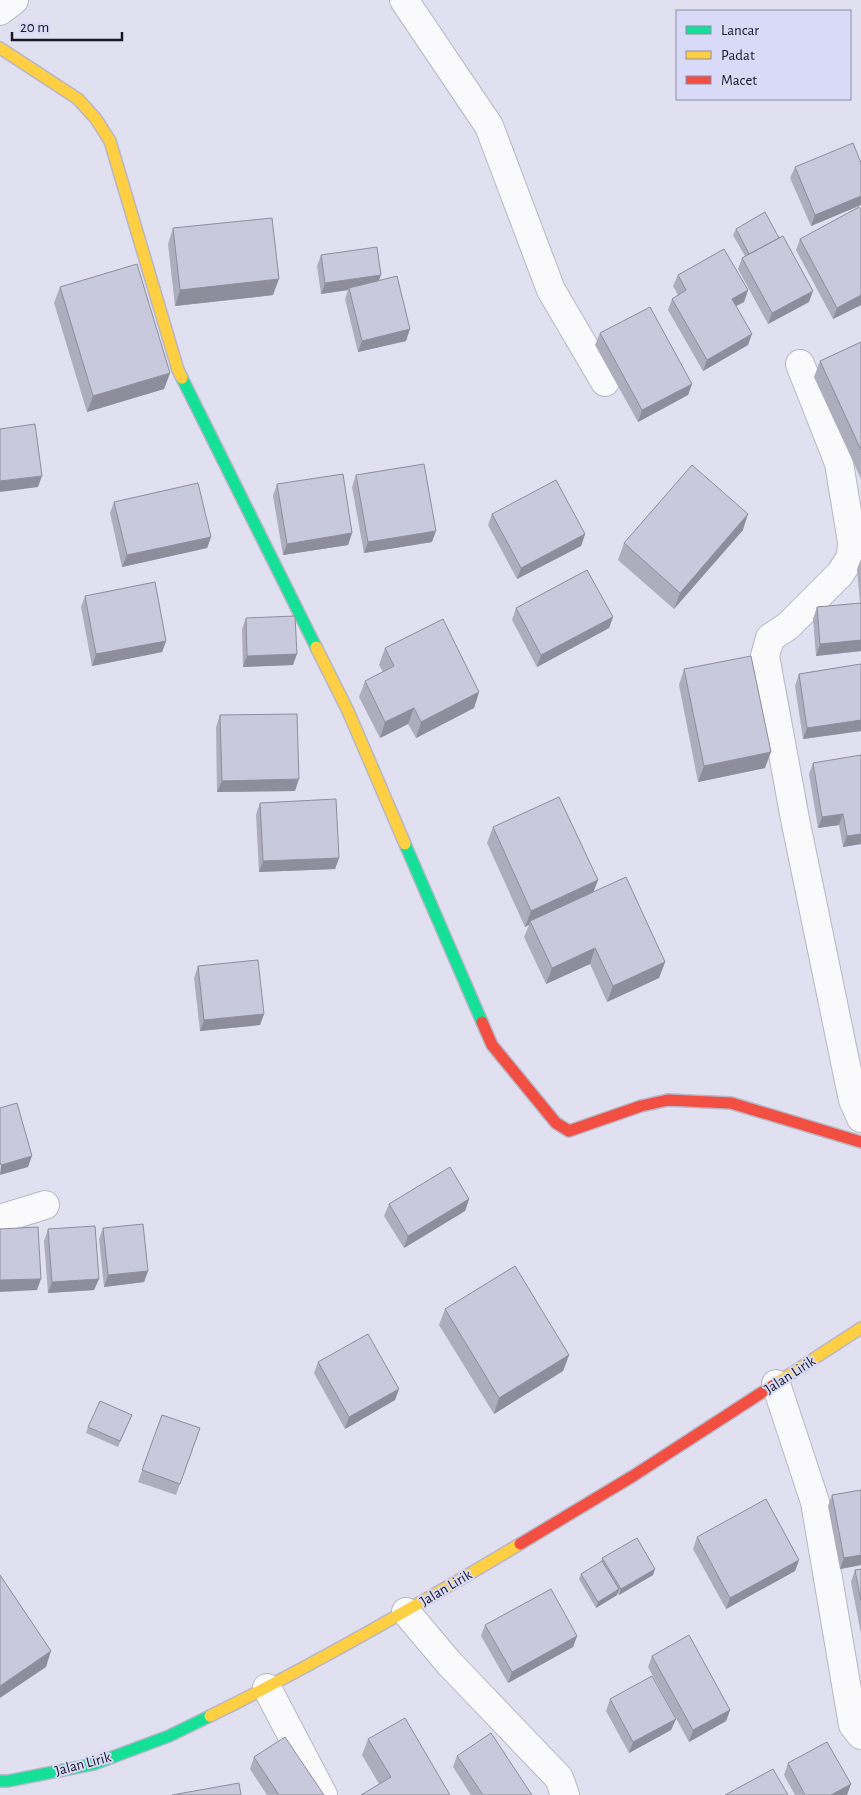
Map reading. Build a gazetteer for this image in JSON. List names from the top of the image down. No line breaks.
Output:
{"streets":{"street":["Jalan Lirik"]},"legend":["Lancar","Padat","Macet"],"scale_bar":"20 m"}
